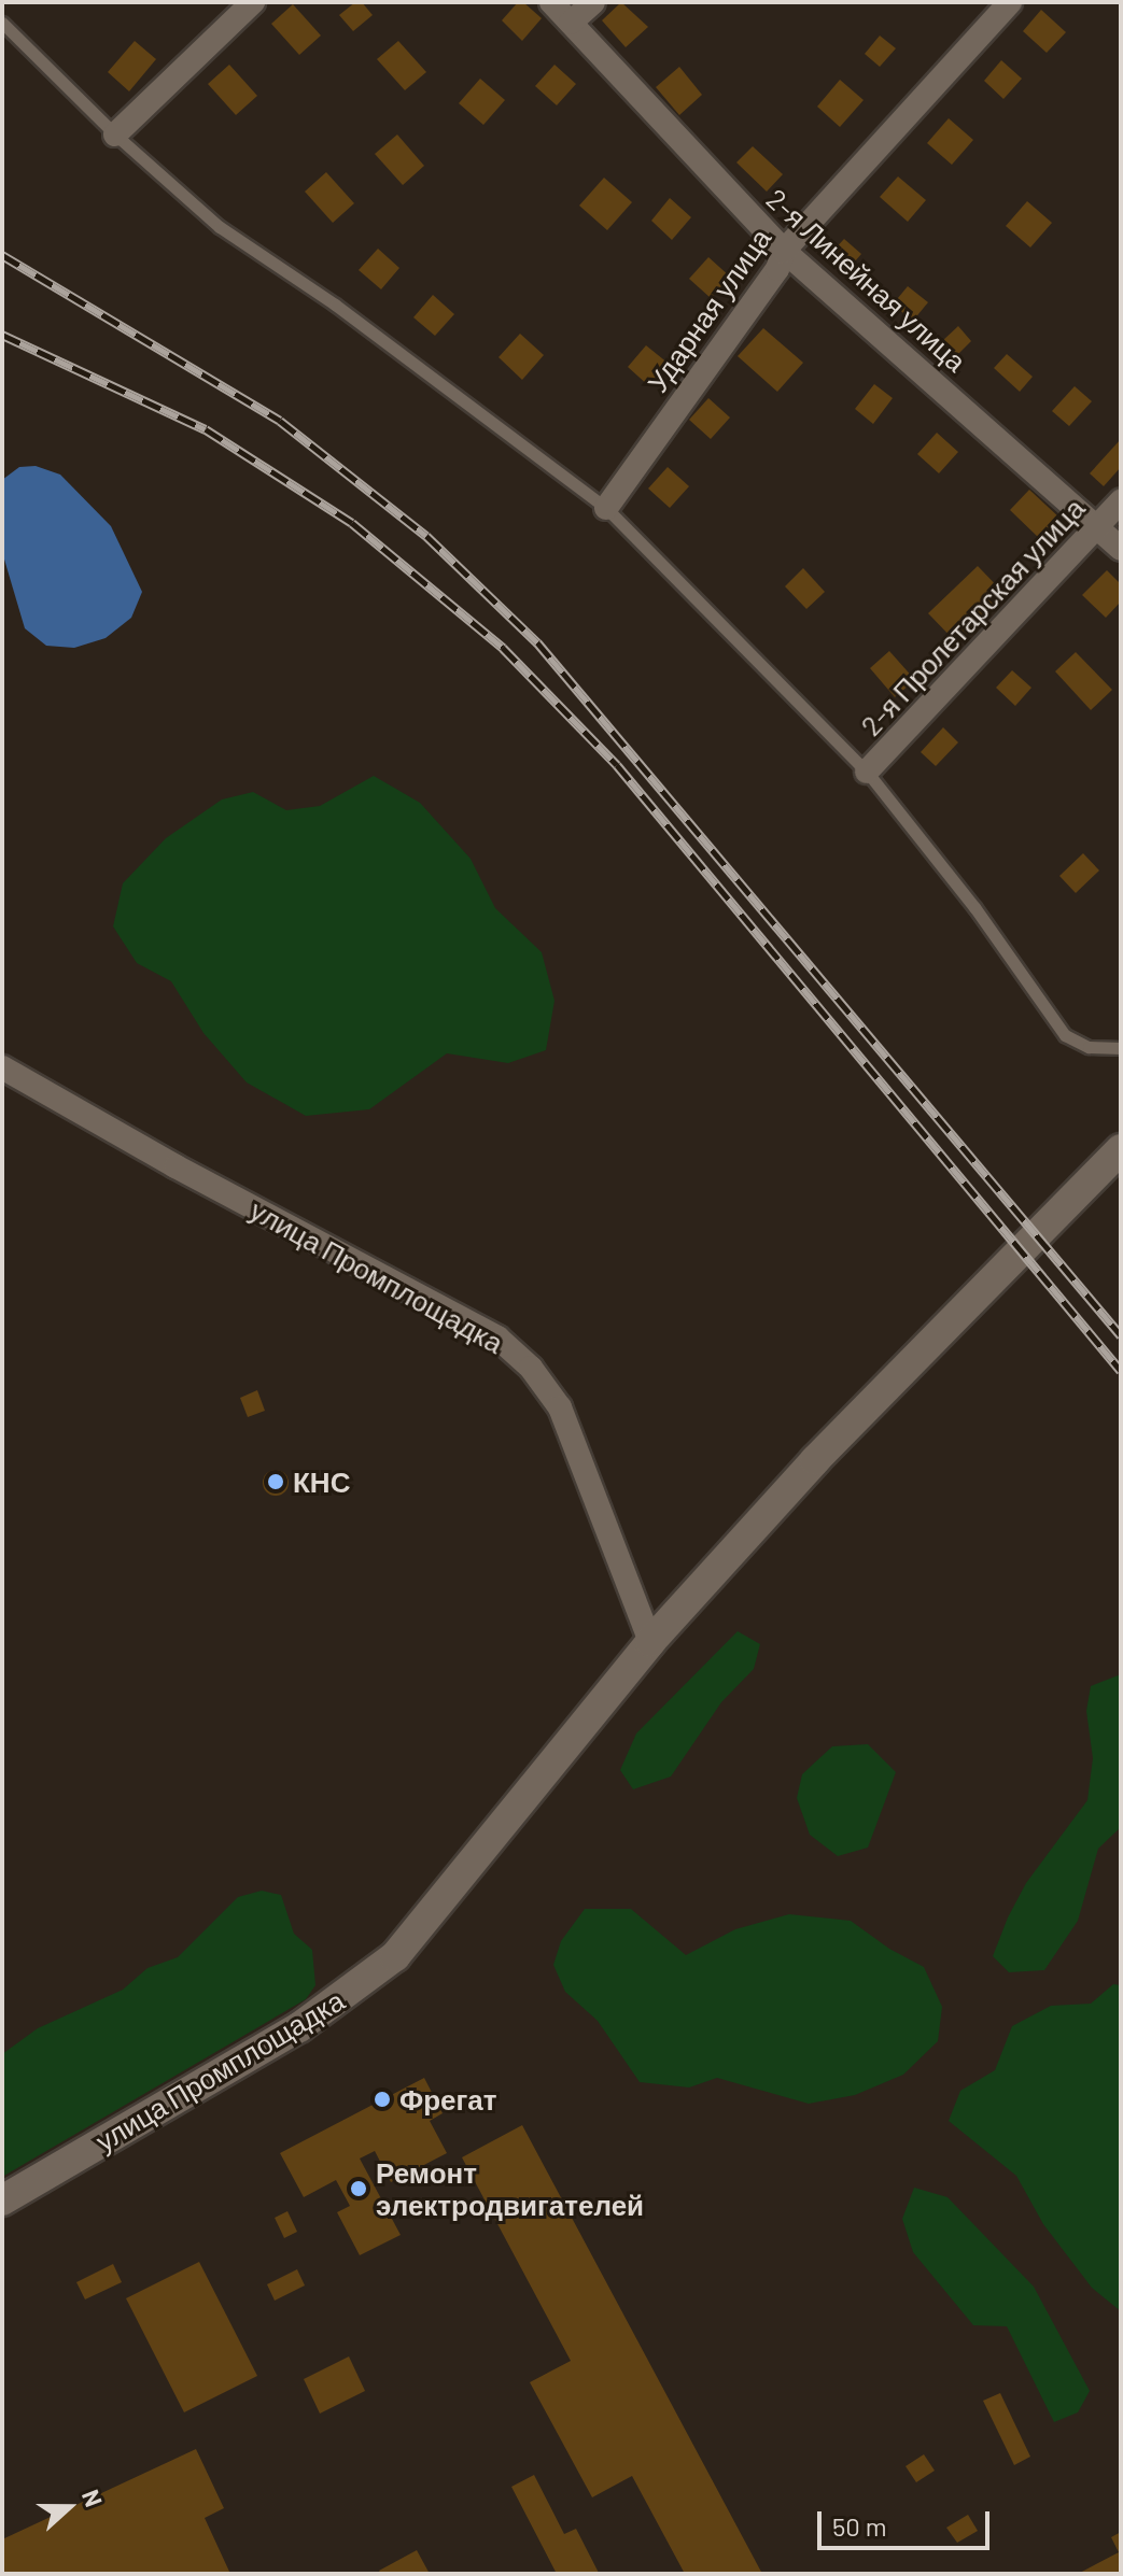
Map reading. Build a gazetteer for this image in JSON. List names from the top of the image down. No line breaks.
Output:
{"streets":{"street":["2-я Линейная улица","Ударная улица","2-я Пролетарская улица","улица Промплощадка"]},"crossings":[["2-я Линейная улица","Ударная улица"],["2-я Линейная улица","2-я Пролетарская улица"]],"places":["КНС","Фрегат","Ремонт электродвигателей"],"scale_bar":"50 m","north":"right"}
